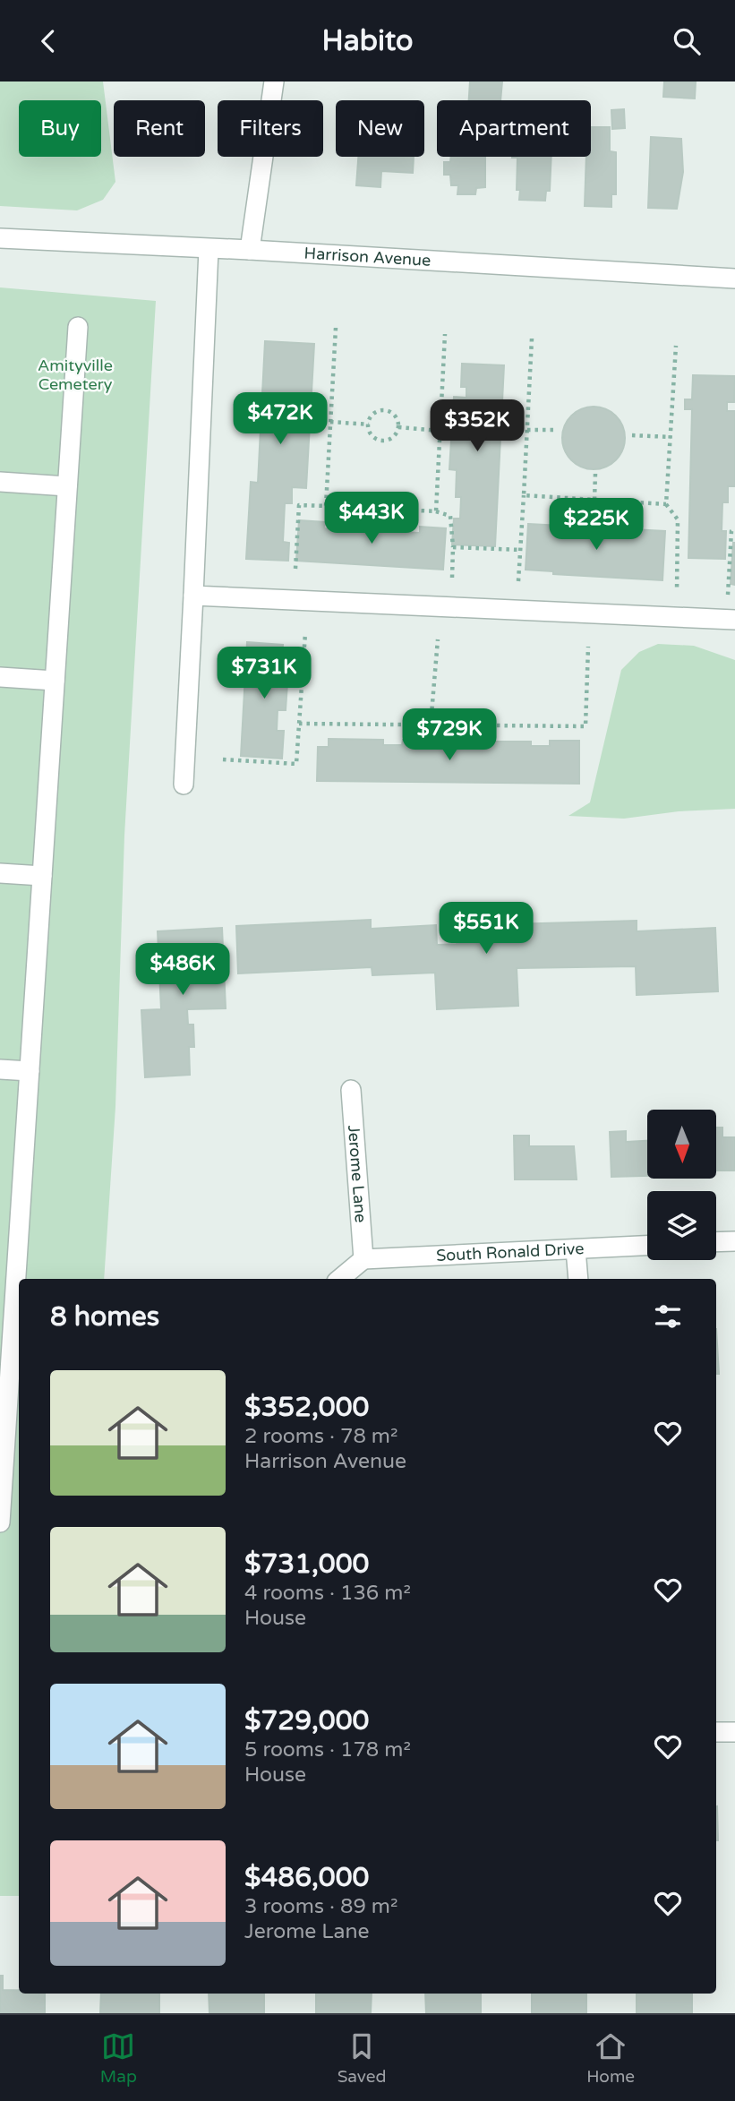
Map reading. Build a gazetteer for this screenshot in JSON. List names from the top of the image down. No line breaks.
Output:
{"streets":{"street":["Harrison Avenue","Jerome Lane","South Ronald Drive"]},"crossings":[["Jerome Lane","South Ronald Drive"]],"parks":["Amityville Cemetery"],"north":"bottom","page":{"header":"Habito","chip":["Buy","Rent","Filters","New","Apartment"],"price":["$472K","$352K","$443K","$225K","$731K","$729K","$551K","$486K"],"heading":"8 homes","list":[{"name":"$352,000","note":"2 rooms · 78 m² · Harrison Avenue"},{"name":"$731,000","note":"4 rooms · 136 m² · House"},{"name":"$729,000","note":"5 rooms · 178 m² · House"},{"name":"$486,000","note":"3 rooms · 89 m² · Jerome Lane"}],"tabs":["Map","Saved","Home"]}}
